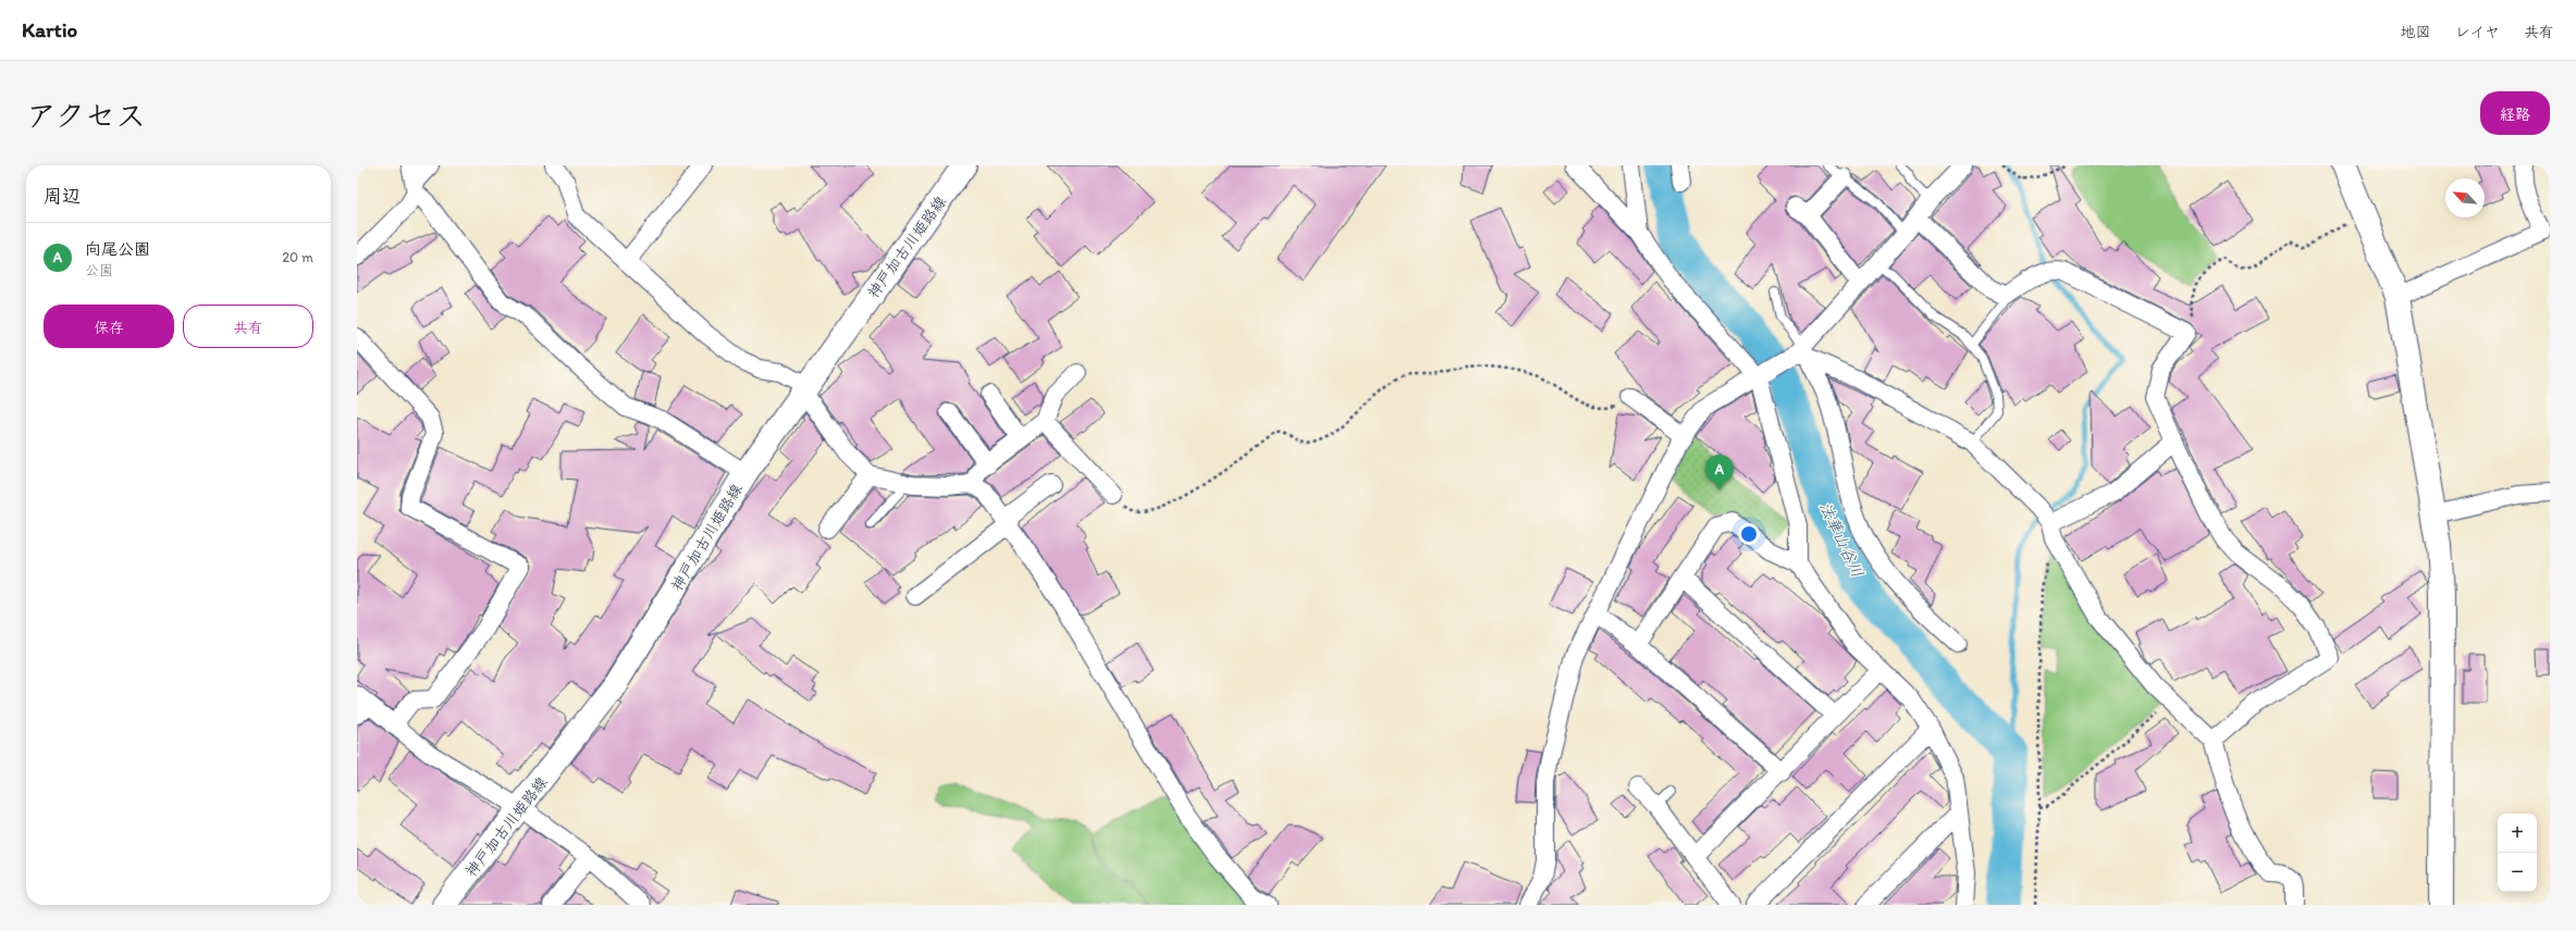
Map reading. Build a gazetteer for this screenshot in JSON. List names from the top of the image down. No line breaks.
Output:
{"streets":{"main road":["神戸加古川姫路線"]},"water":["法華山谷川"],"north":"top left","page":{"header":"Kartio","nav":["地図","レイヤ","共有"],"title":"アクセス","buttons":["経路",["保存","共有"]],"heading":"周辺","list":[{"mark":"A","name":"向尾公園","note":"公園","value":"20 m"}],"pins":"A","map_buttons":["+","−"]}}
